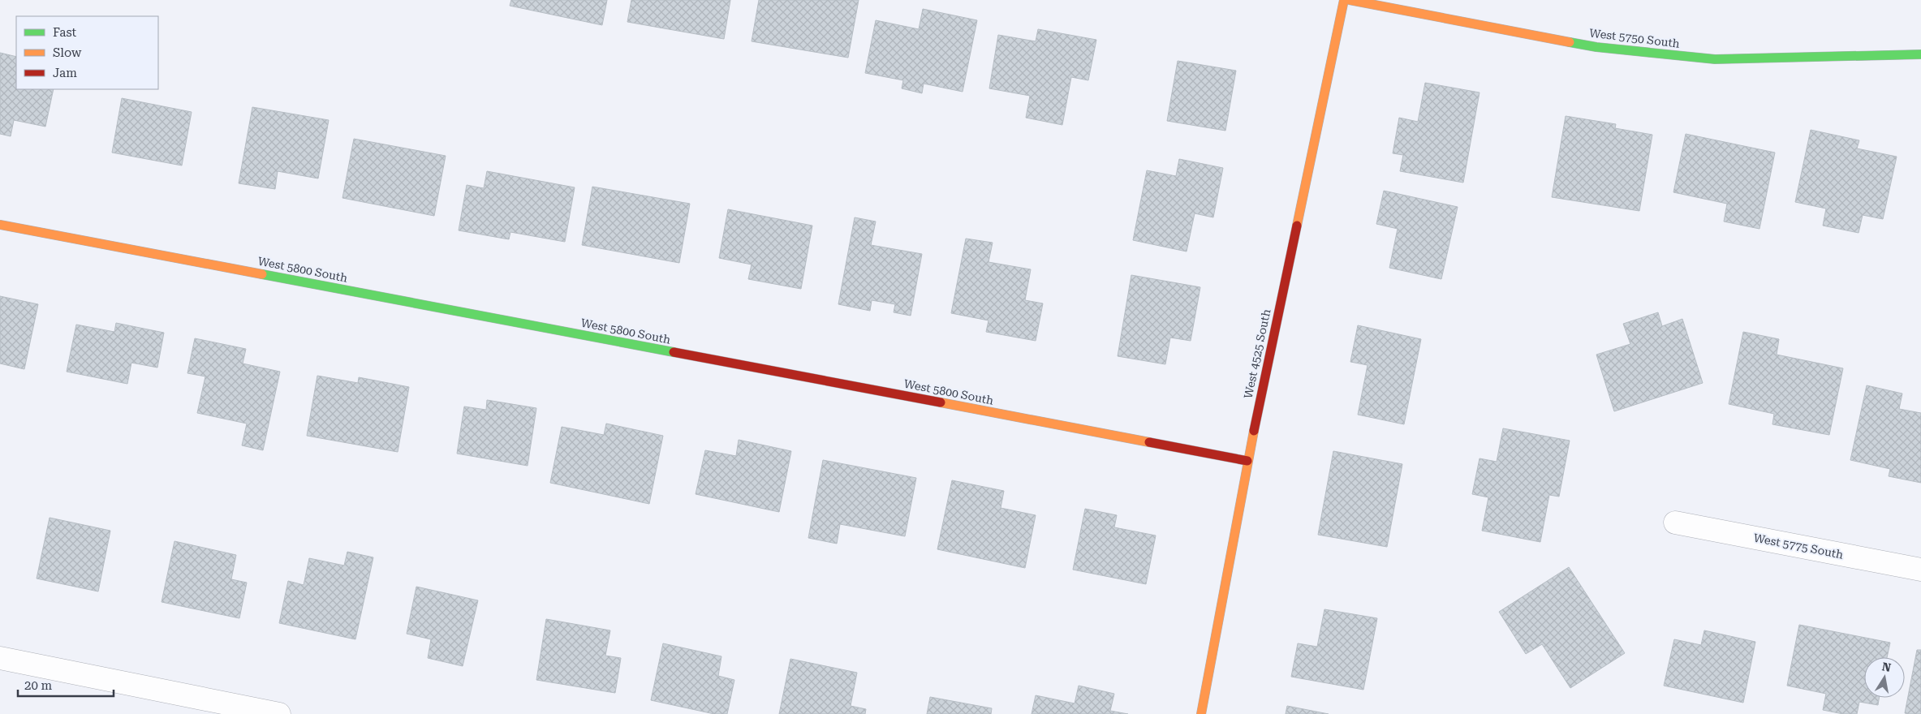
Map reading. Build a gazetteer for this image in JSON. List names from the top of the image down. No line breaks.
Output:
{"streets":{"street":["West 5750 South","West 5800 South","West 4525 South","West 5775 South"]},"crossings":[["West 5800 South","West 4525 South"]],"legend":["Fast","Slow","Jam"],"scale_bar":"20 m","north":"top"}
